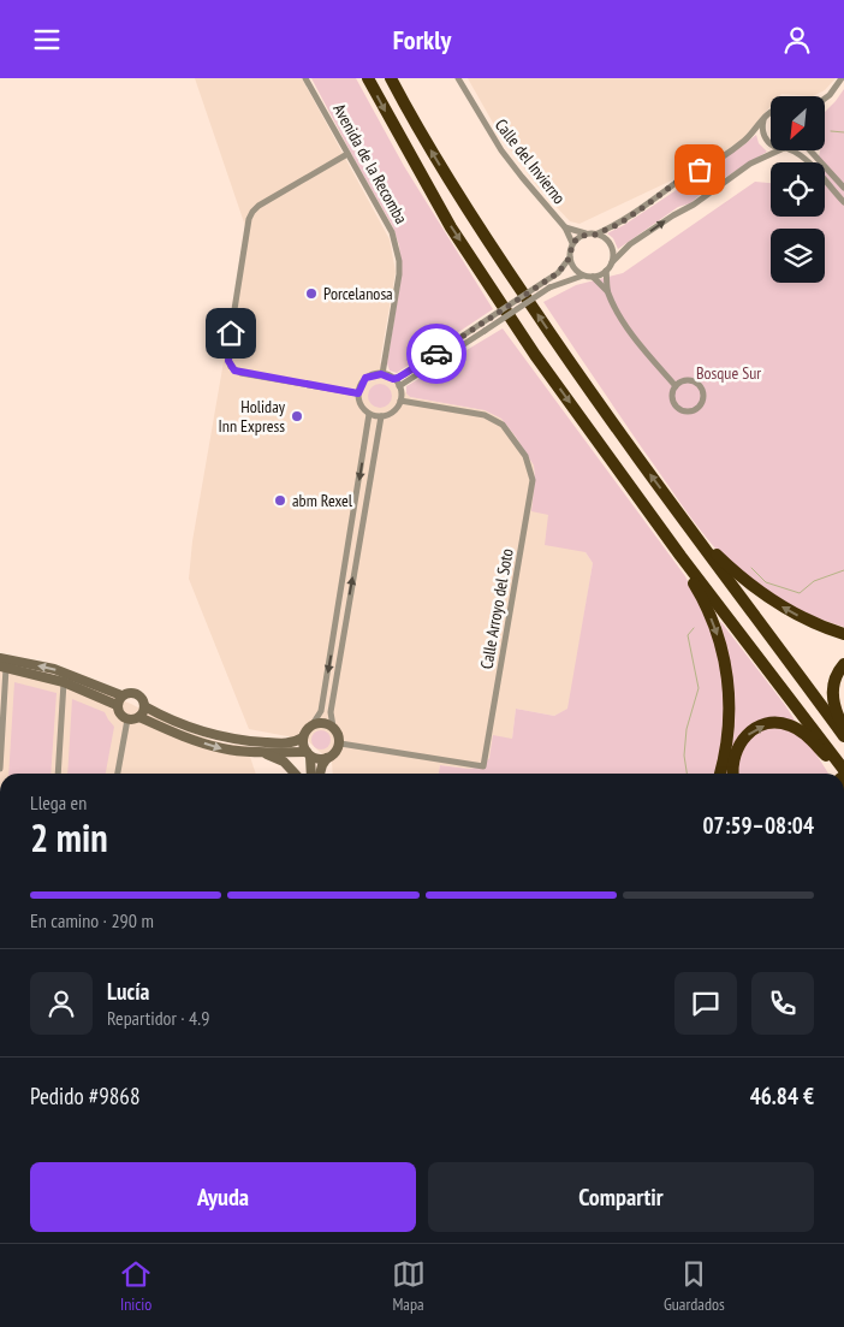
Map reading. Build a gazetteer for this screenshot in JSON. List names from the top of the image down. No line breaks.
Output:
{"streets":{"street":["Calle del Invierno","Avenida de la Recomba","Calle Arroyo del Soto"]},"crossings":[["Avenida de la Recomba","Calle Arroyo del Soto"]],"parks":["Bosque Sur"],"places":["Porcelanosa","Holiday Inn Express","abm Rexel"],"north":"bottom left","page":{"header":"Forkly","heading":["2 min","Llega en","07:59–08:04"],"panel":["Lucía","Repartidor · 4.9","Pedido #9868","46.84 €"],"bar":"En camino · 290 m","buttons":["Ayuda","Compartir"],"tabs":["Inicio","Mapa","Guardados"]}}
